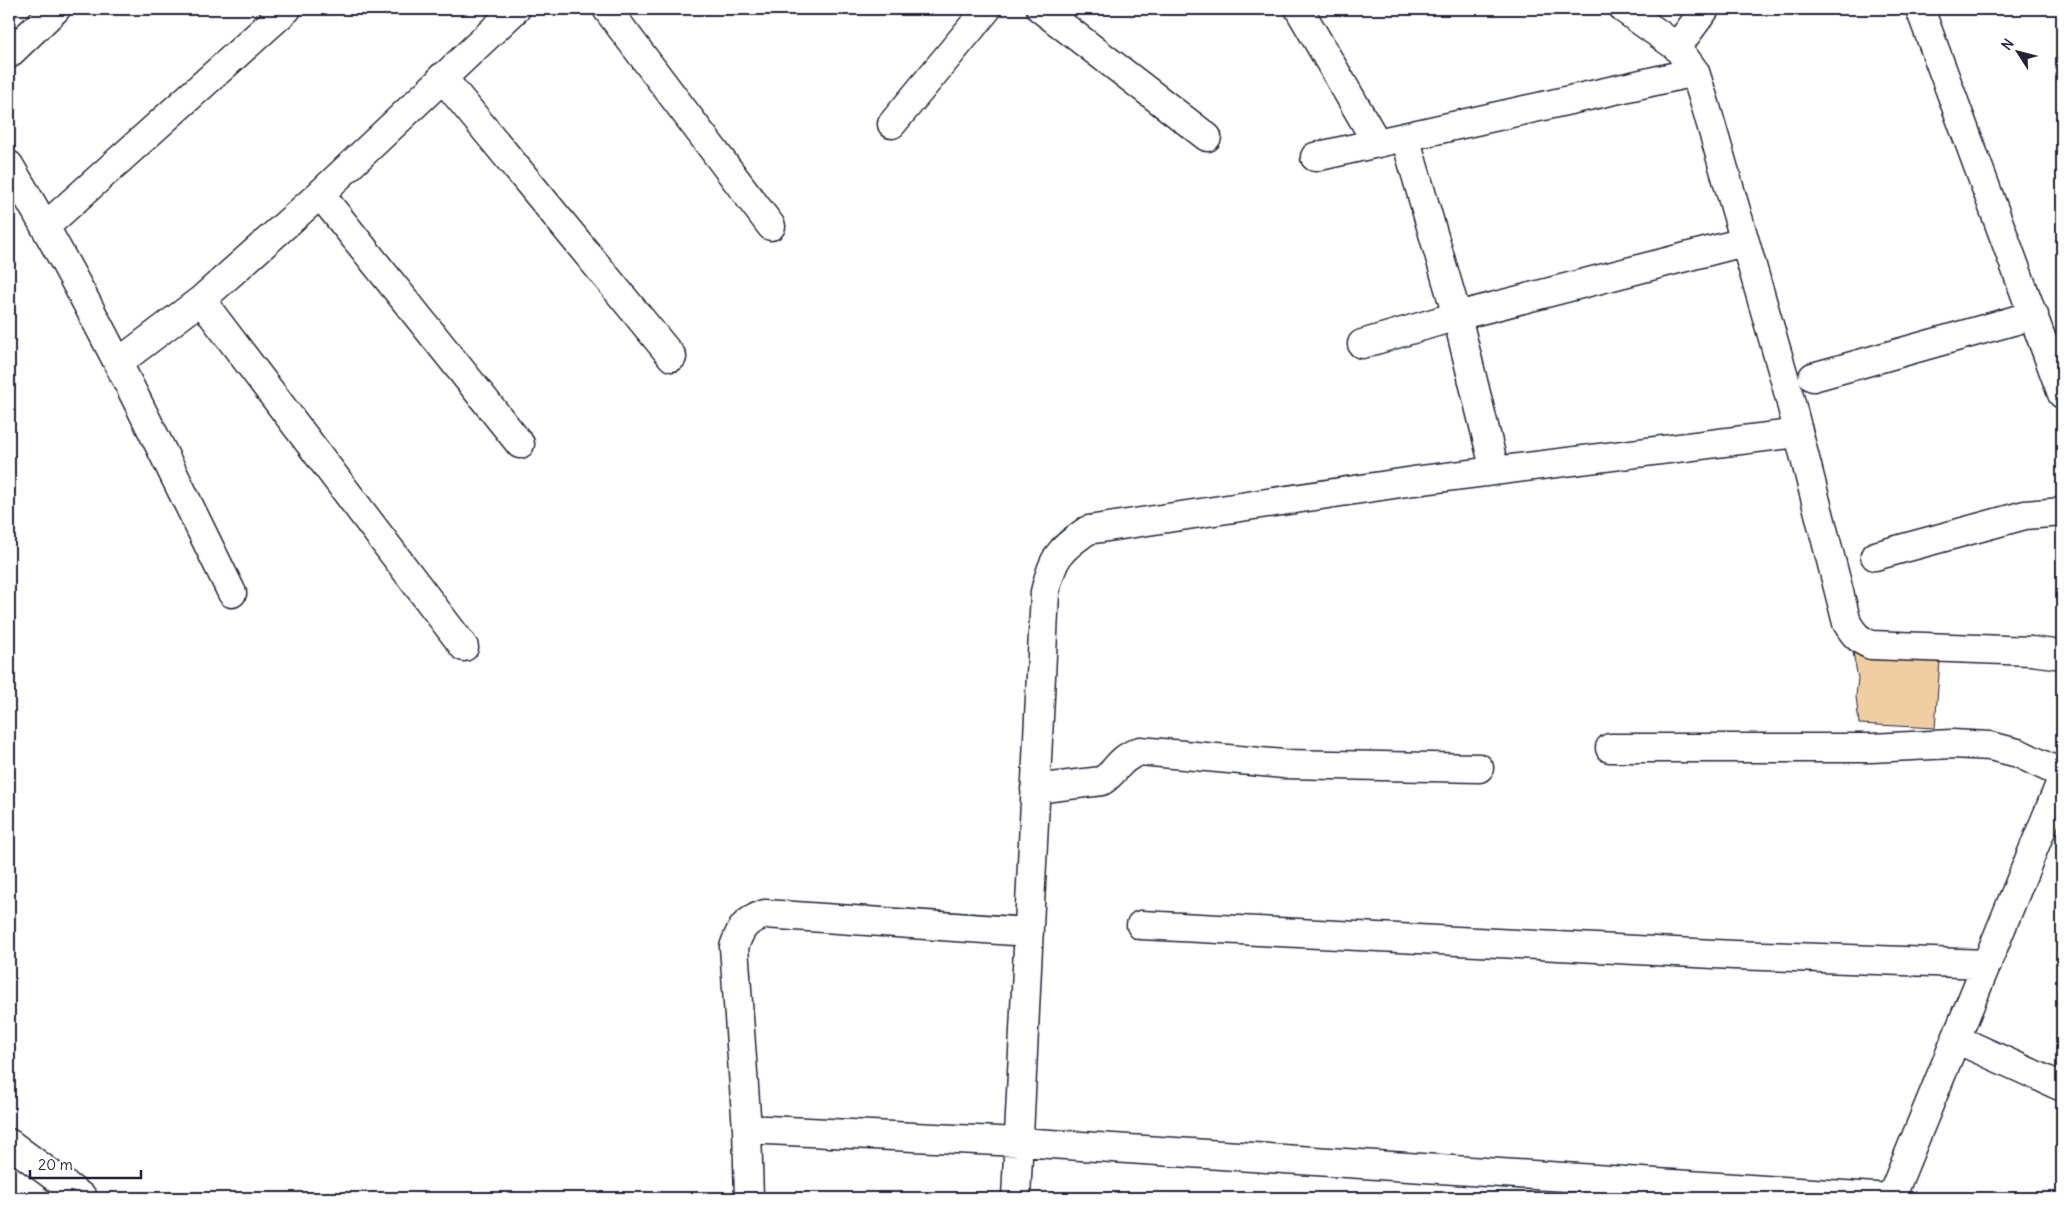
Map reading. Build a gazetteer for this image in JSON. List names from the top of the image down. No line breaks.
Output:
{"scale_bar":"20 m","north":"top left"}
